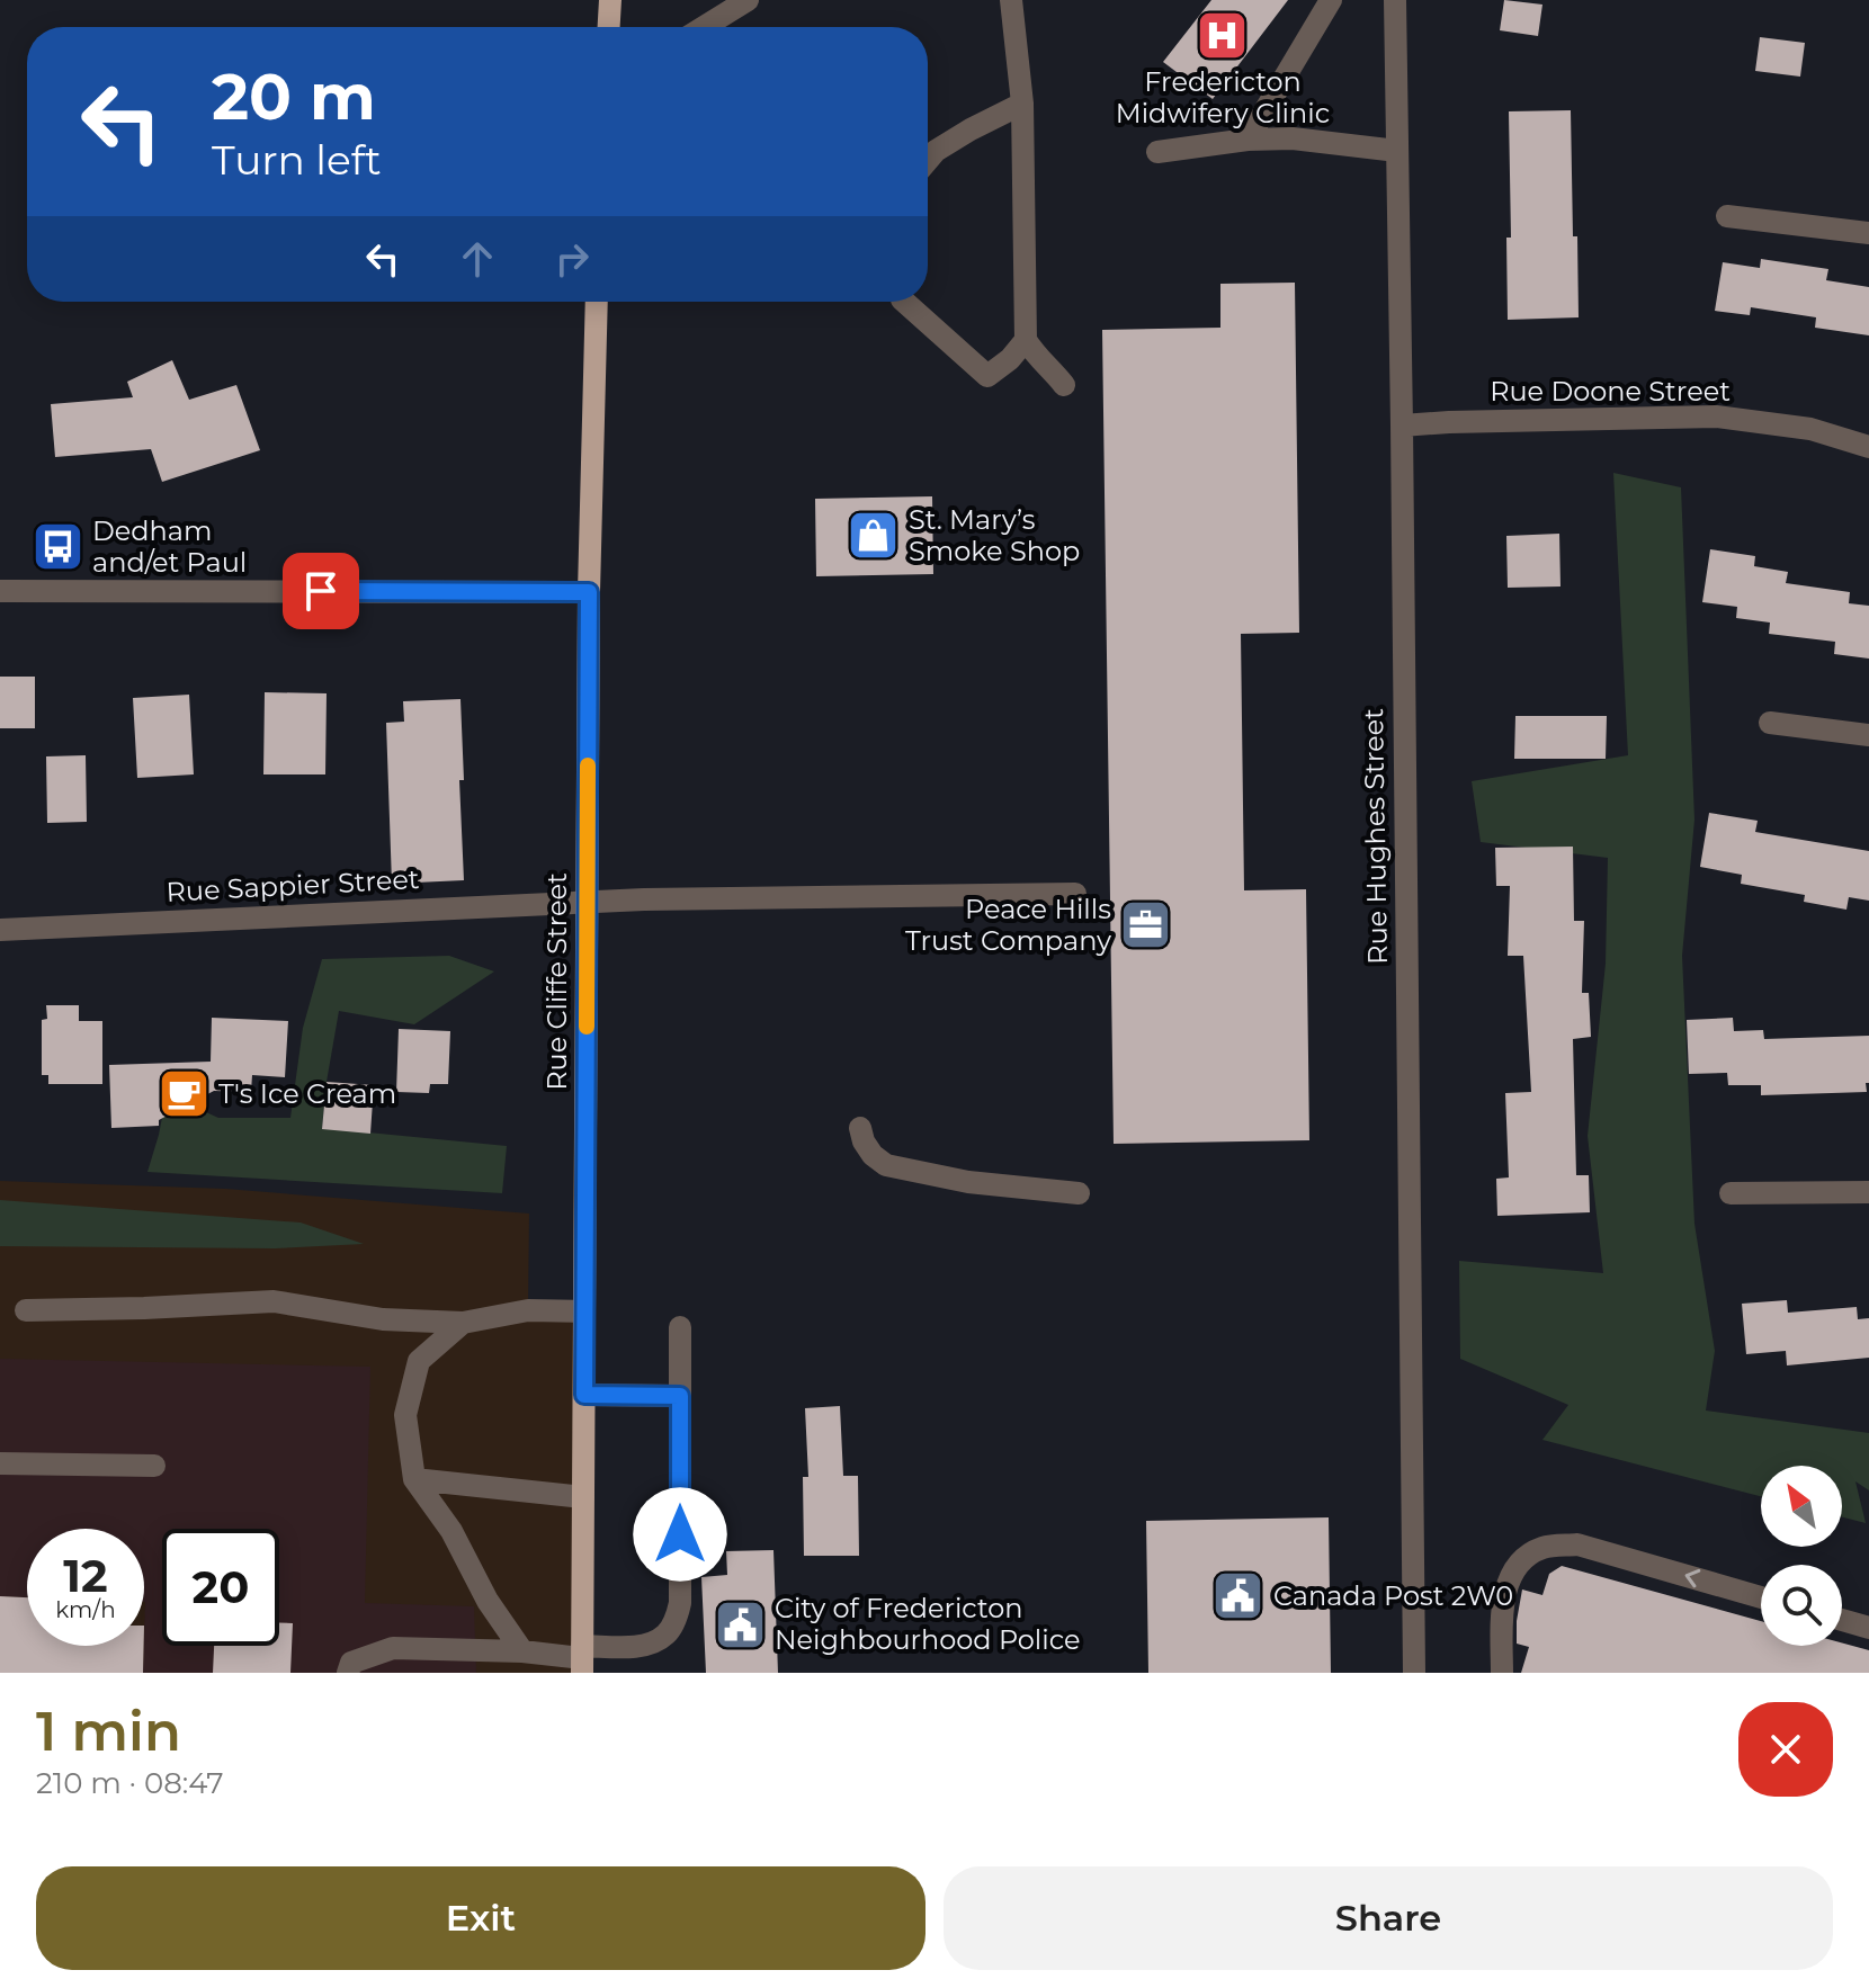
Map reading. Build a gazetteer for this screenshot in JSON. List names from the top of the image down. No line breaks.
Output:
{"streets":{"main road":["Rue Cliffe Street"],"street":["Rue Doone Street","Rue Hughes Street","Rue Sappier Street"]},"crossings":[["Rue Doone Street","Rue Hughes Street"],["Rue Sappier Street","Rue Cliffe Street"]],"places":{"hospital":["Fredericton Midwifery Clinic"],"shop":["St. Mary’s Smoke Shop"],"bus stop":["Dedham and/et Paul"],"office":["Peace Hills Trust Company"],"cafe":["T's Ice Cream"],"public building":["Canada Post 2W0","City of Fredericton Neighbourhood Police"]},"north":"top left","page":{"turn":["20 m","Turn left"],"speed":"12 km/h","limit":"20","heading":["1 min","210 m · 08:47"],"buttons":["Exit","Share"]}}
